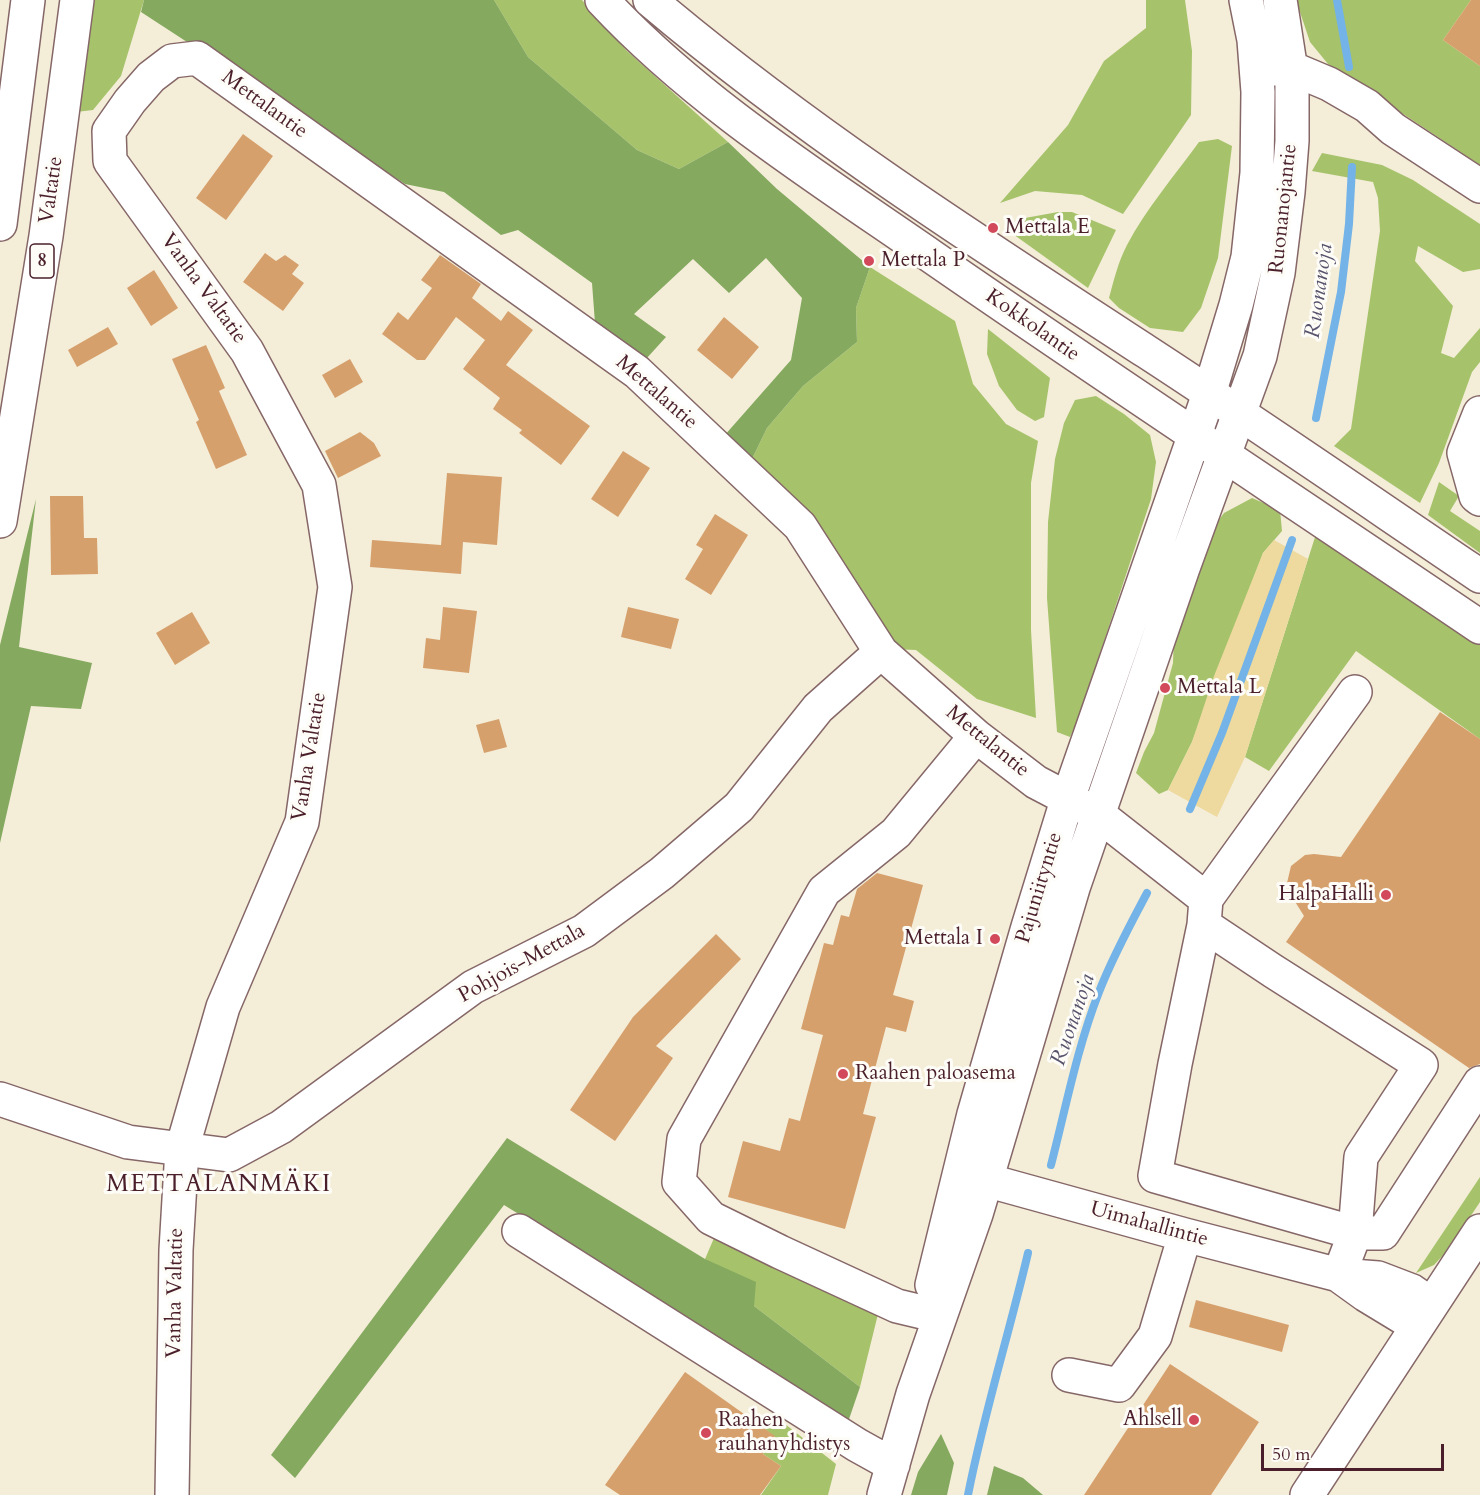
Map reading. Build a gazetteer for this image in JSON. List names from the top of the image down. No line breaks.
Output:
{"streets":{"main road":["Mettalantie","Valtatie","Ruonanojantie","8","Vanha Valtatie","Kokkolantie","Pajuniityntie","Pohjois-Mettala","Uimahallintie"]},"crossings":[["Mettalantie","Vanha Valtatie"],["Mettalantie","Pajuniityntie"],["Mettalantie","Pohjois-Mettala"],["Ruonanojantie","Kokkolantie"],["Ruonanojantie","Pajuniityntie"],["Vanha Valtatie","Pohjois-Mettala"],["Kokkolantie","Pajuniityntie"],["Pajuniityntie","Uimahallintie"]],"districts":["METTALANMÄKI"],"water":["Ruonanoja"],"places":["Mettala E","Mettala P","Mettala L","HalpaHalli","Mettala I","Raahen paloasema","Ahlsell","Raahen rauhanyhdistys"],"scale_bar":"50 m"}
